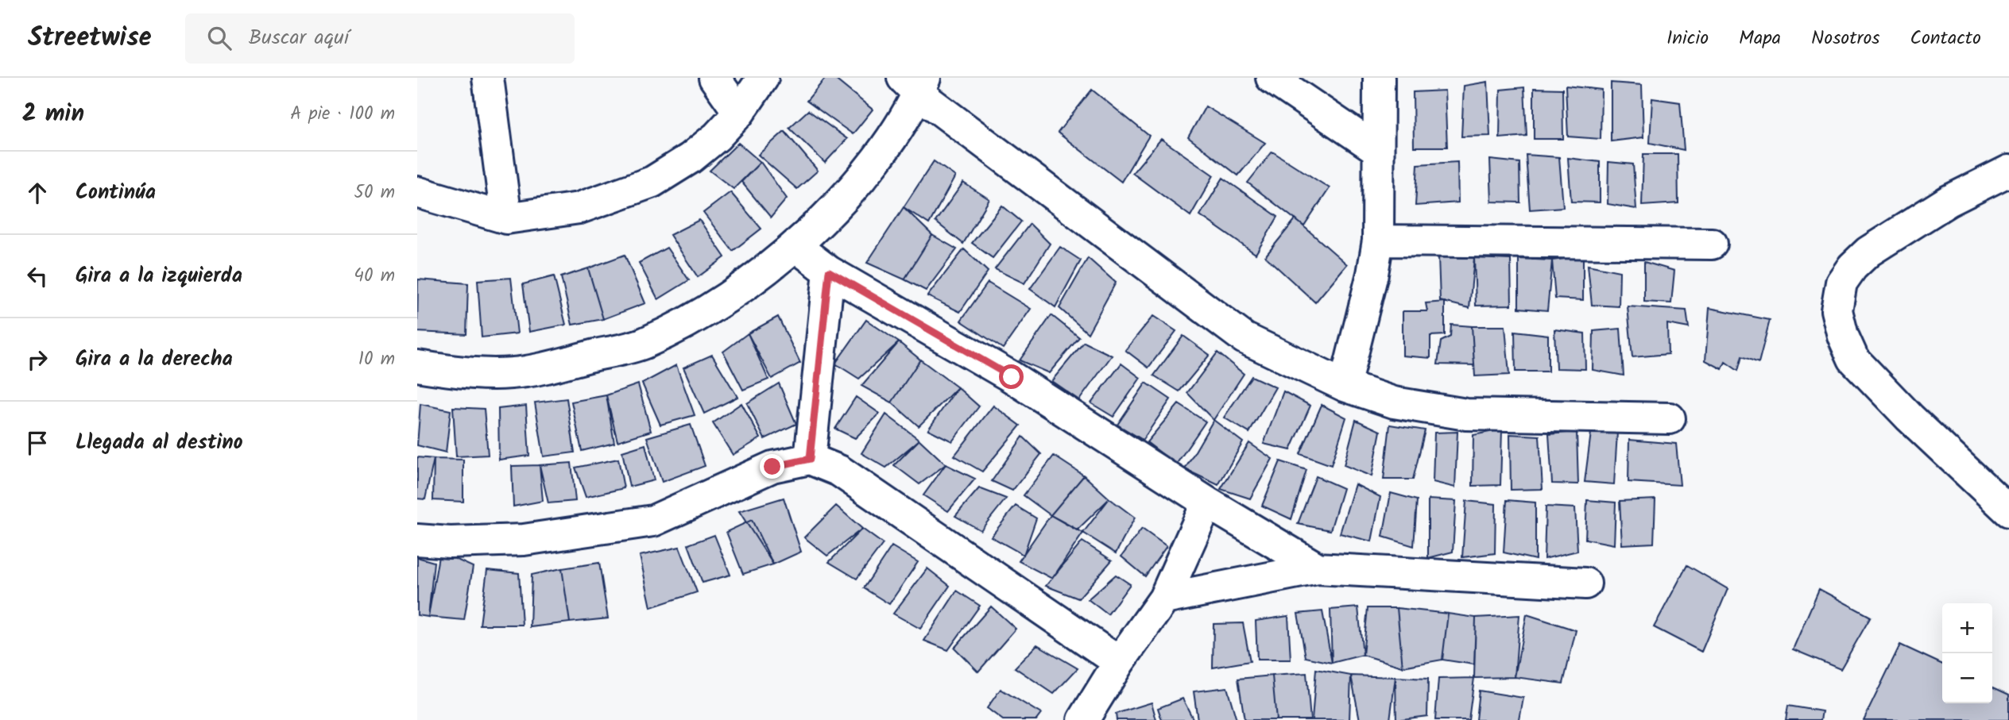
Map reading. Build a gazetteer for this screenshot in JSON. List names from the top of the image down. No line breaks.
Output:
{"page":{"header":"Streetwise","search":"Buscar aquí","nav":["Inicio","Mapa","Nosotros","Contacto"],"heading":["2 min","A pie · 100 m"],"list":[["Continúa","50 m"],["Gira a la izquierda","40 m"],["Gira a la derecha","10 m"],"Llegada al destino"],"map_buttons":["+","−"]}}
